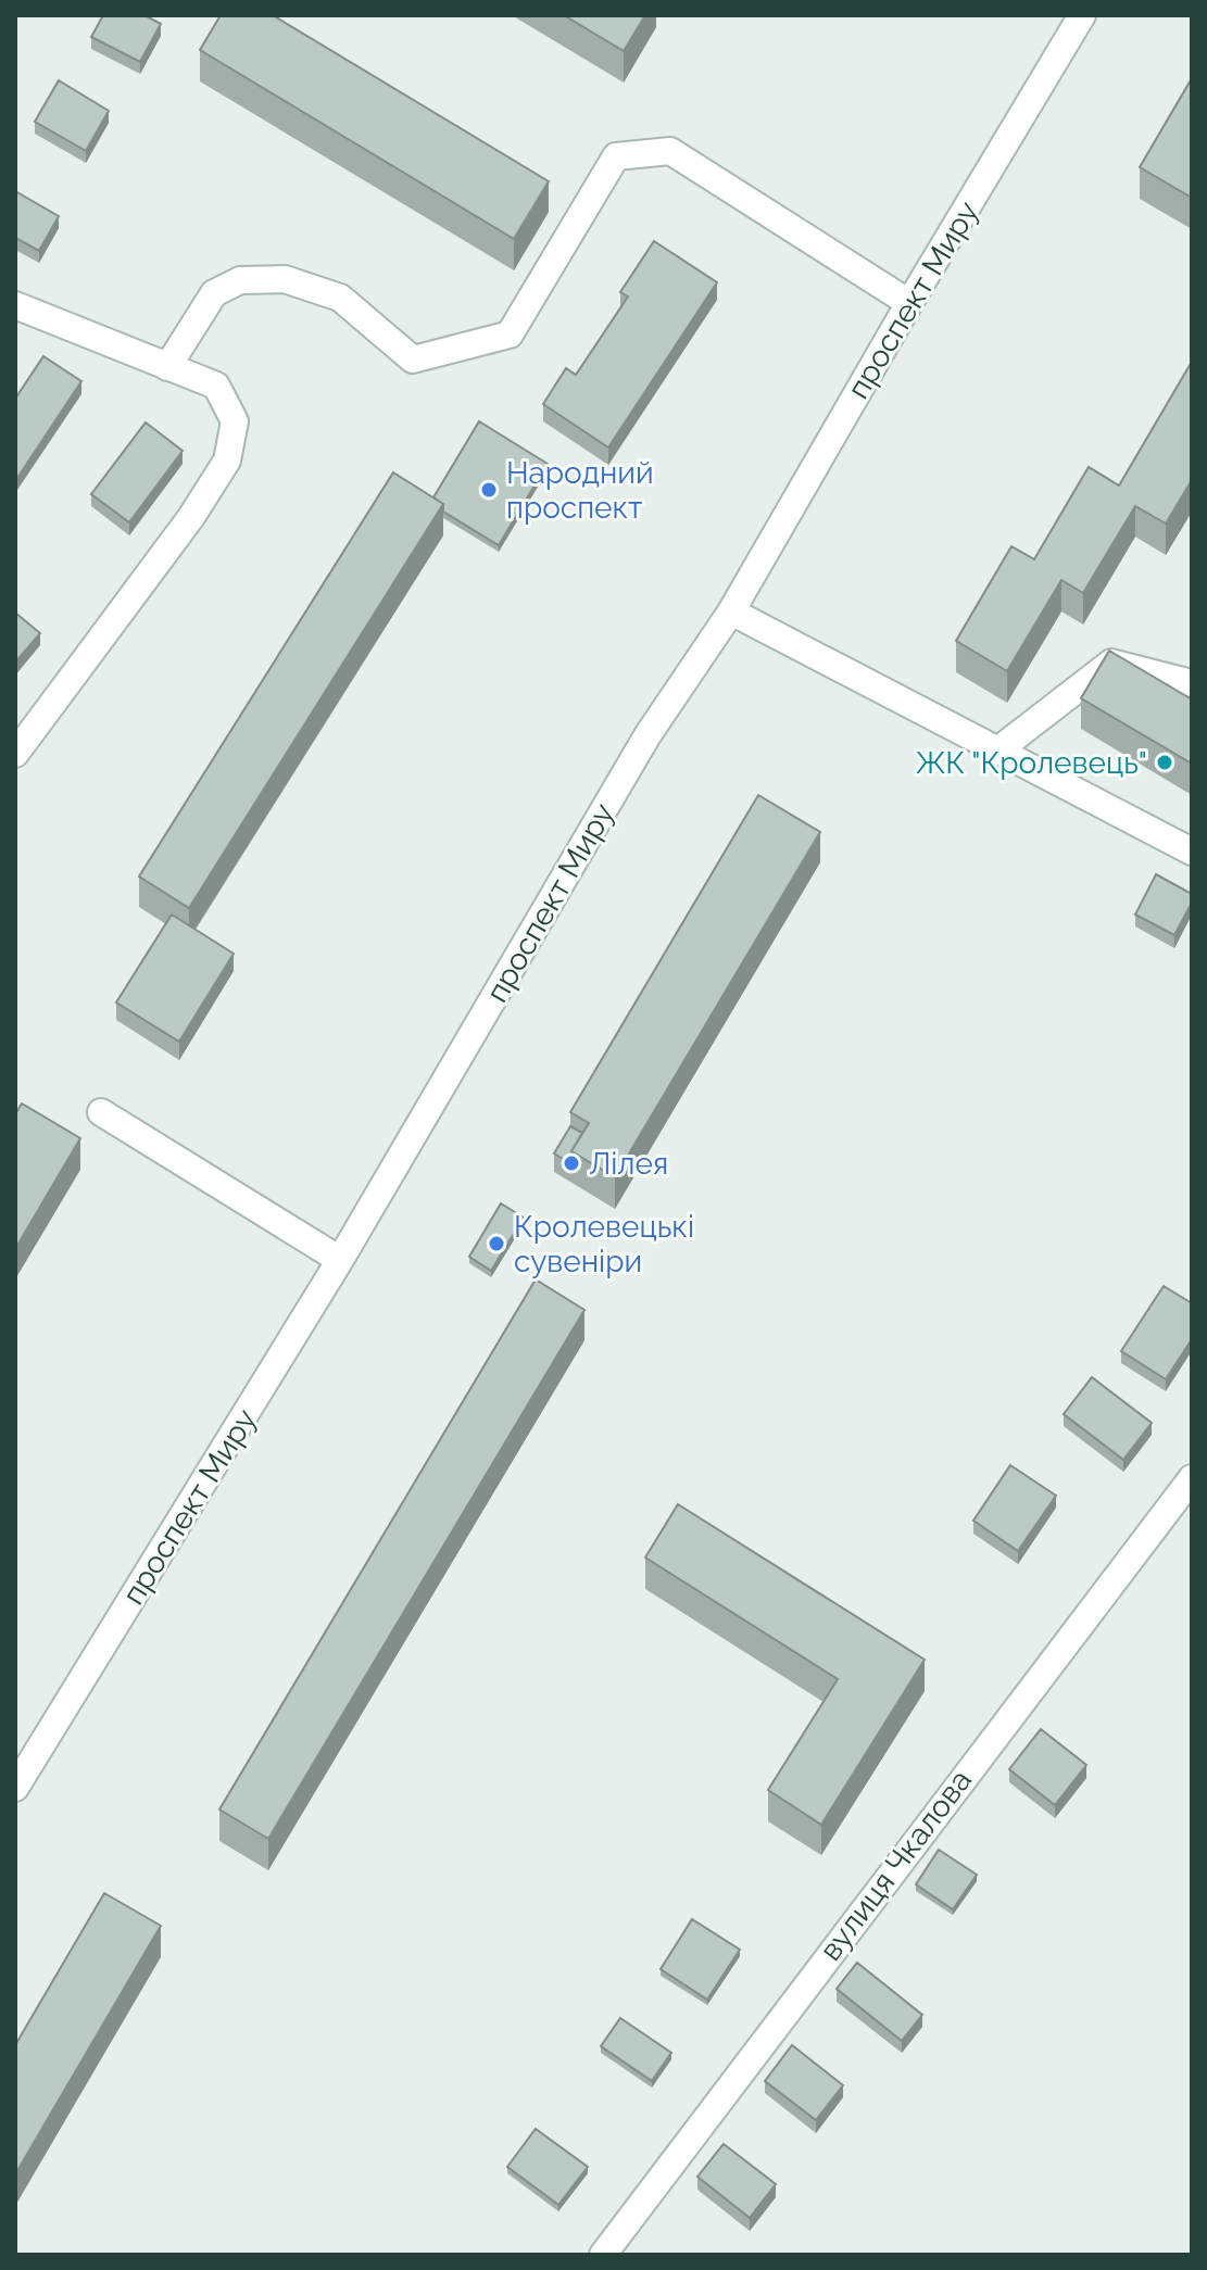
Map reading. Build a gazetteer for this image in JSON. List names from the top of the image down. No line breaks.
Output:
{"streets":{"street":["проспект Миру","вулиця Чкалова"]},"places":["Народний проспект","ЖК \"Кролевець\"","Лілея","Кролевецькі сувеніри"]}
